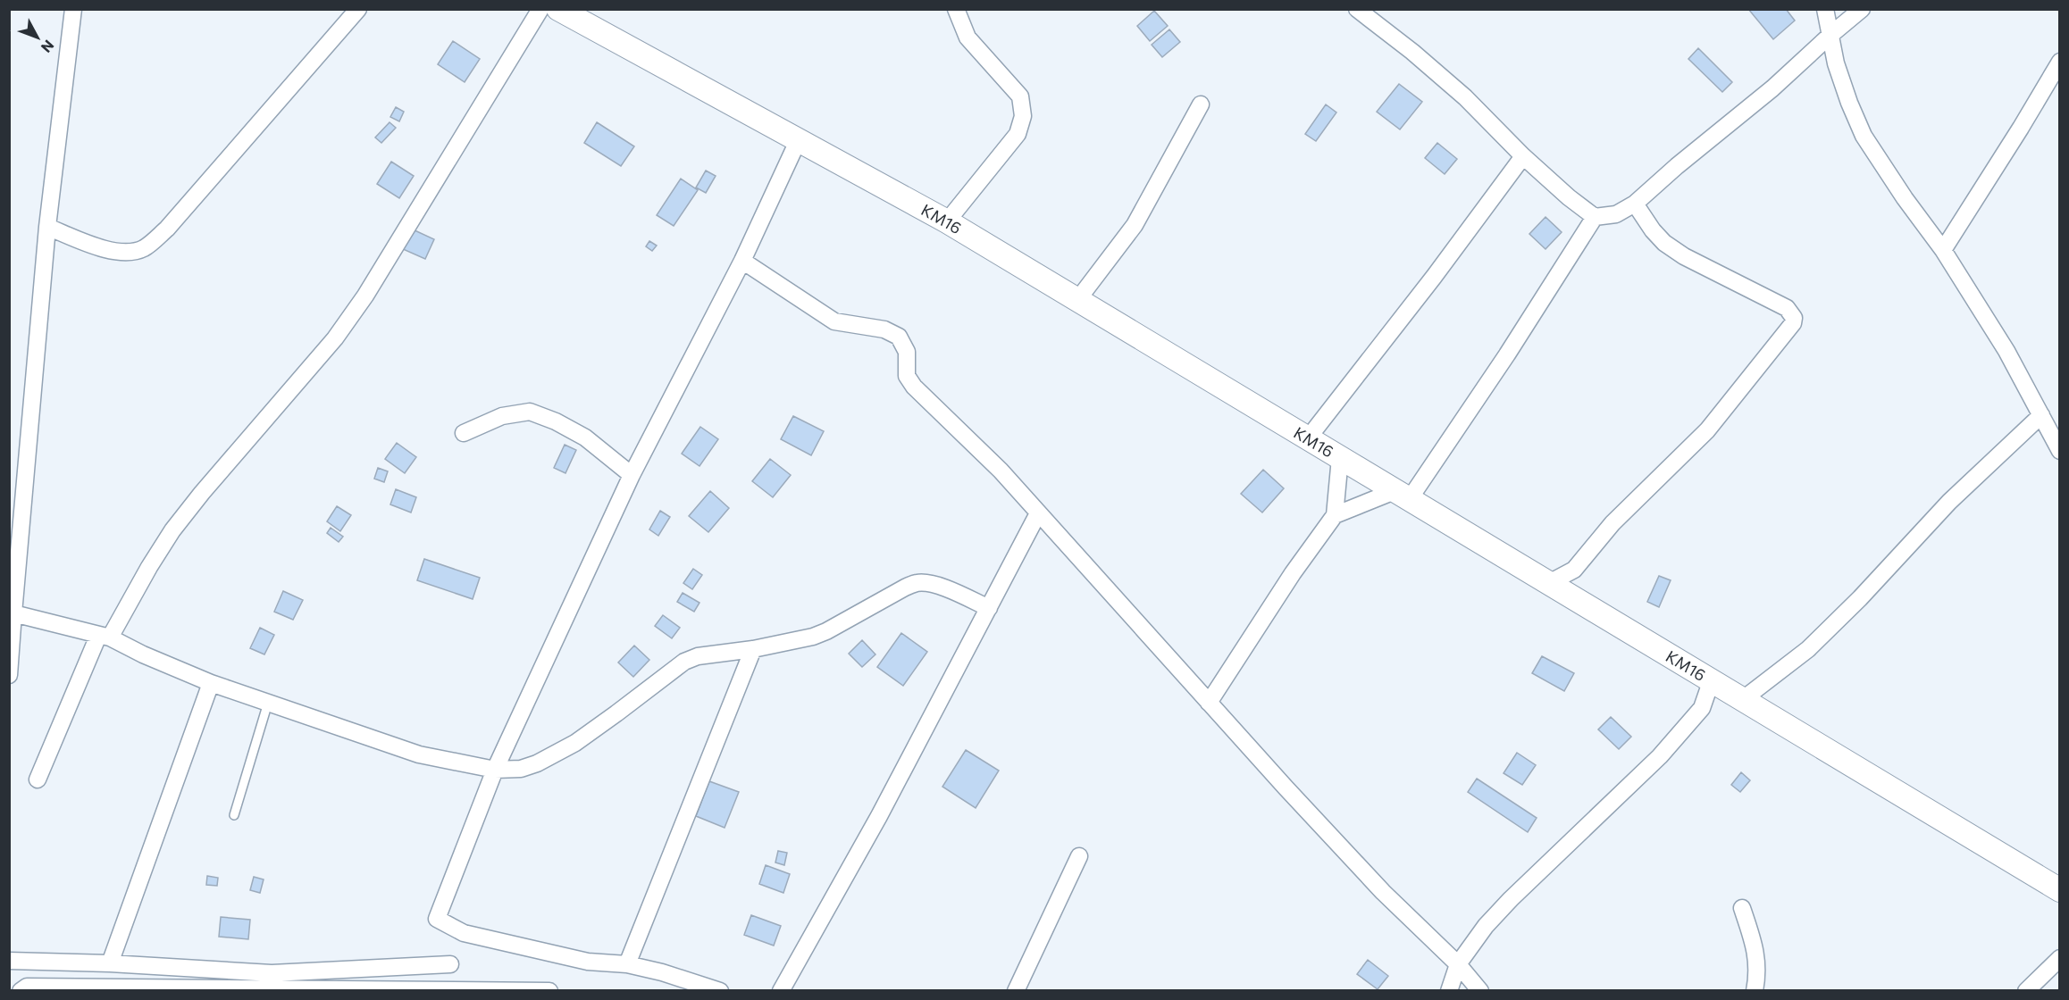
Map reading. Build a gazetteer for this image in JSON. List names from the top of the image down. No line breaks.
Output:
{"streets":{"street":["KM16"]},"north":"bottom right"}
